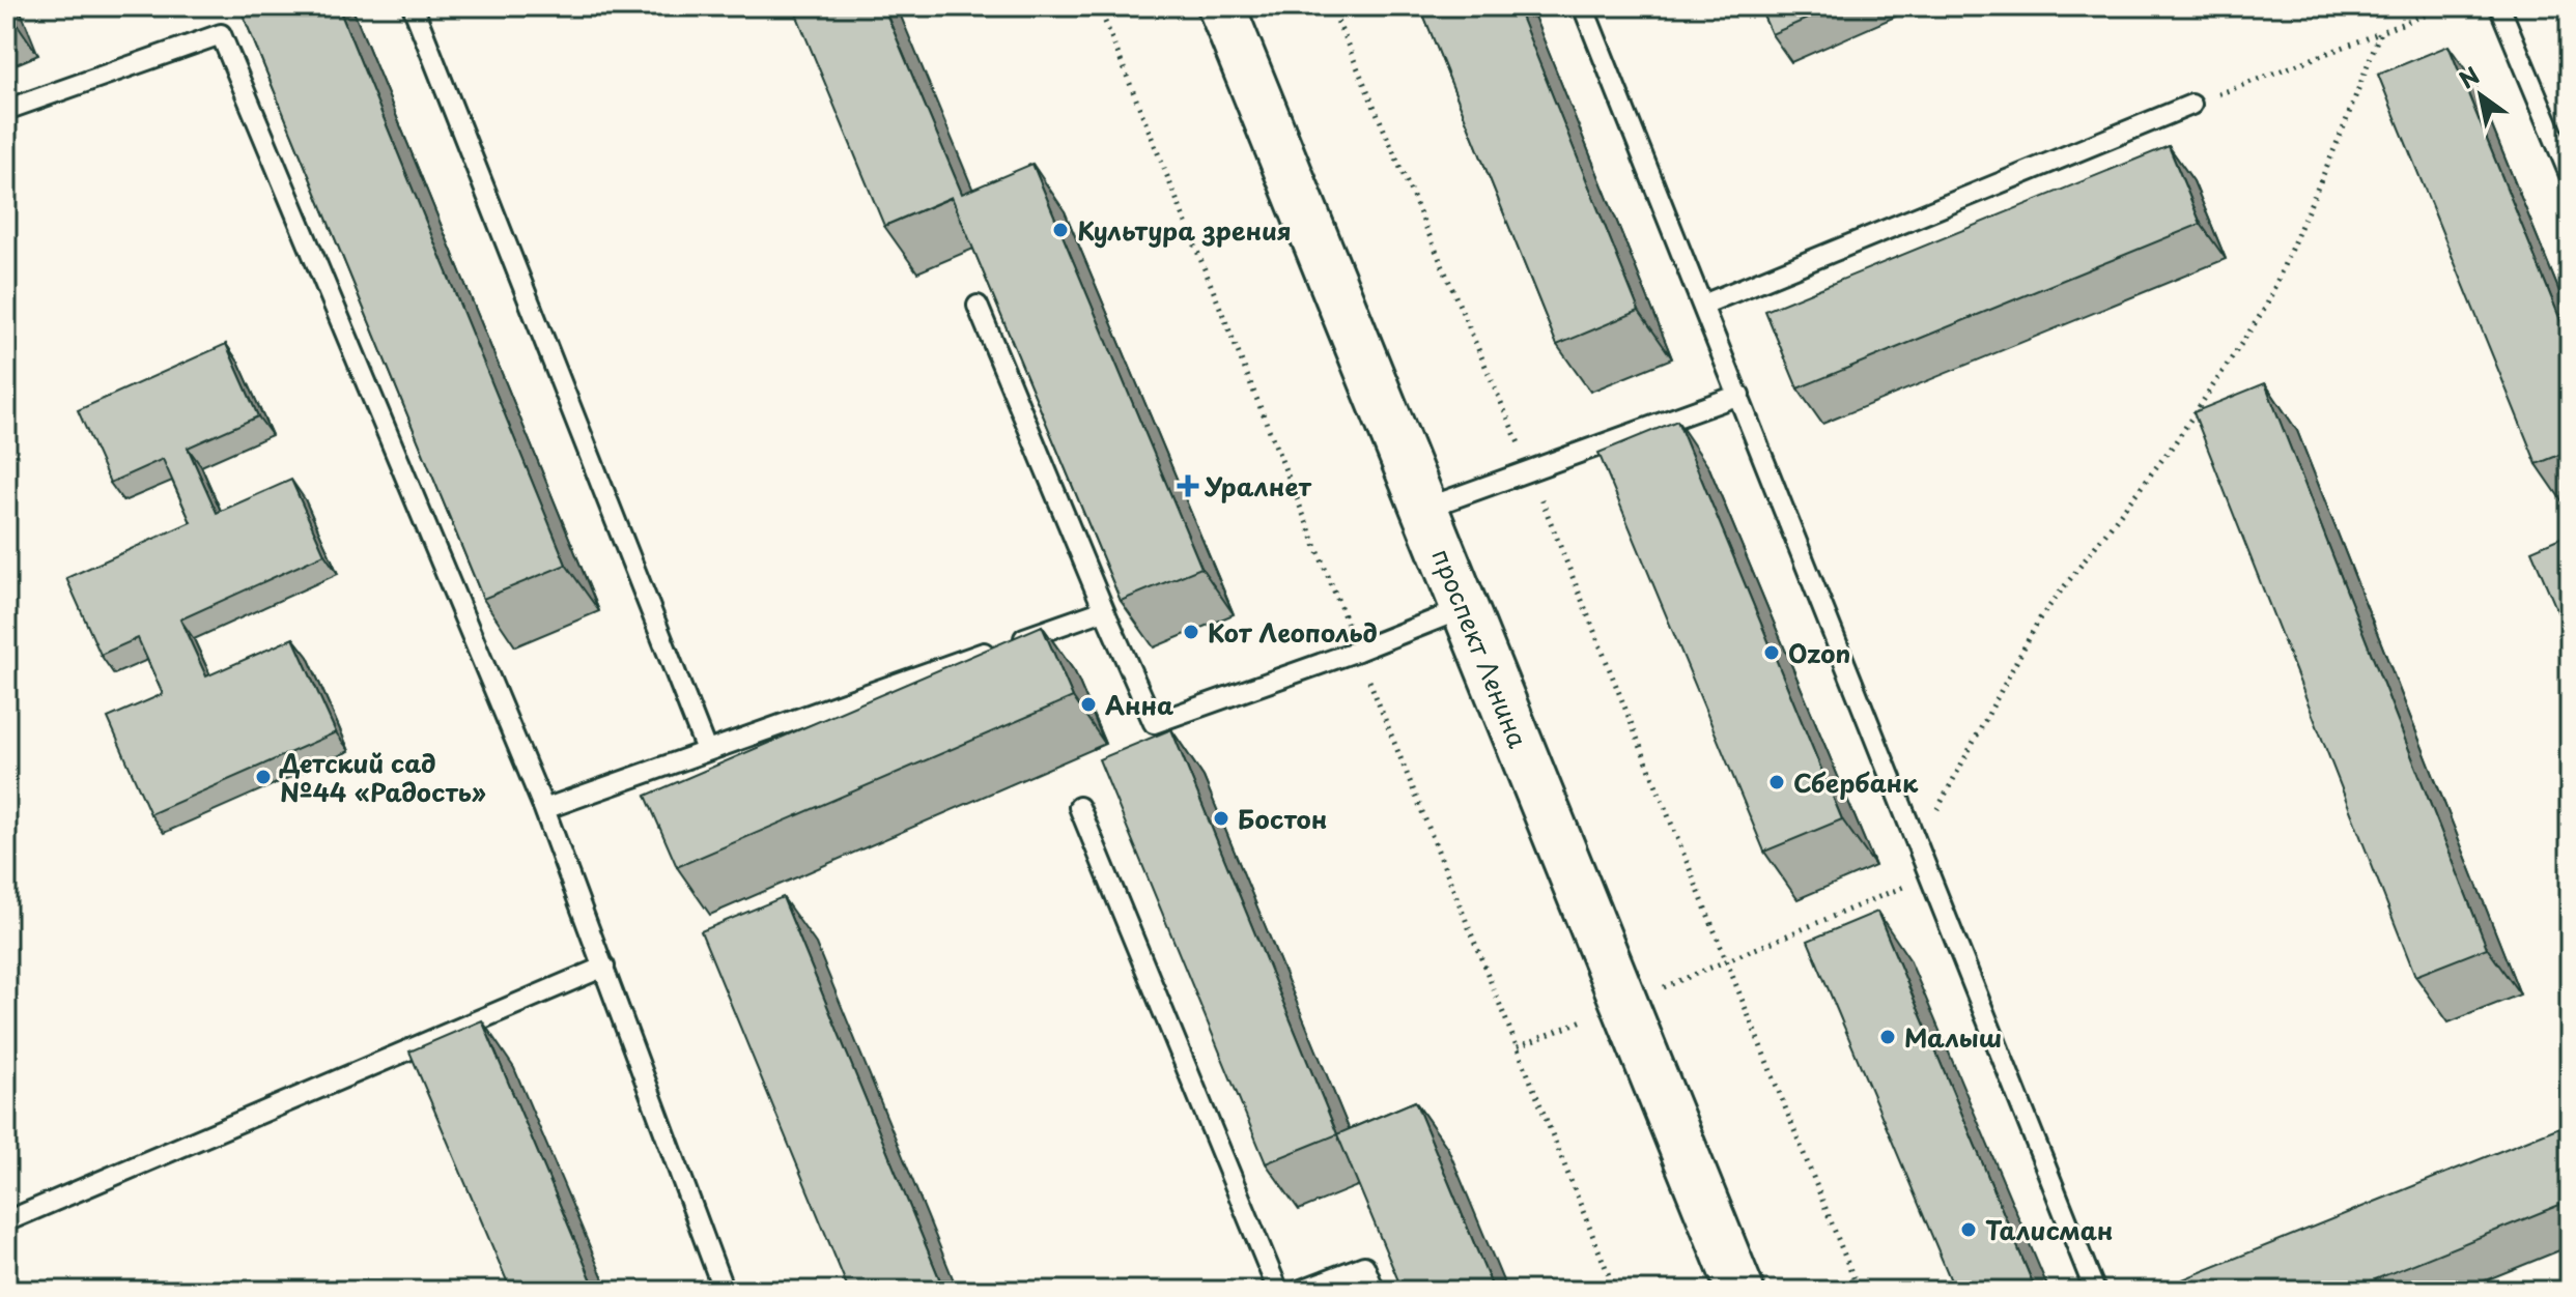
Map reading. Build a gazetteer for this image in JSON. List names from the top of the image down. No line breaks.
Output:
{"streets":{"street":["проспект Ленина"]},"places":{"other":["Культура зрения","Кот Леопольд","Ozon","Анна","Детский сад №44 «Радость»","Сбербанк","Бостон","Малыш","Талисман"],"health":["Уралнет"]},"north":"top left"}
